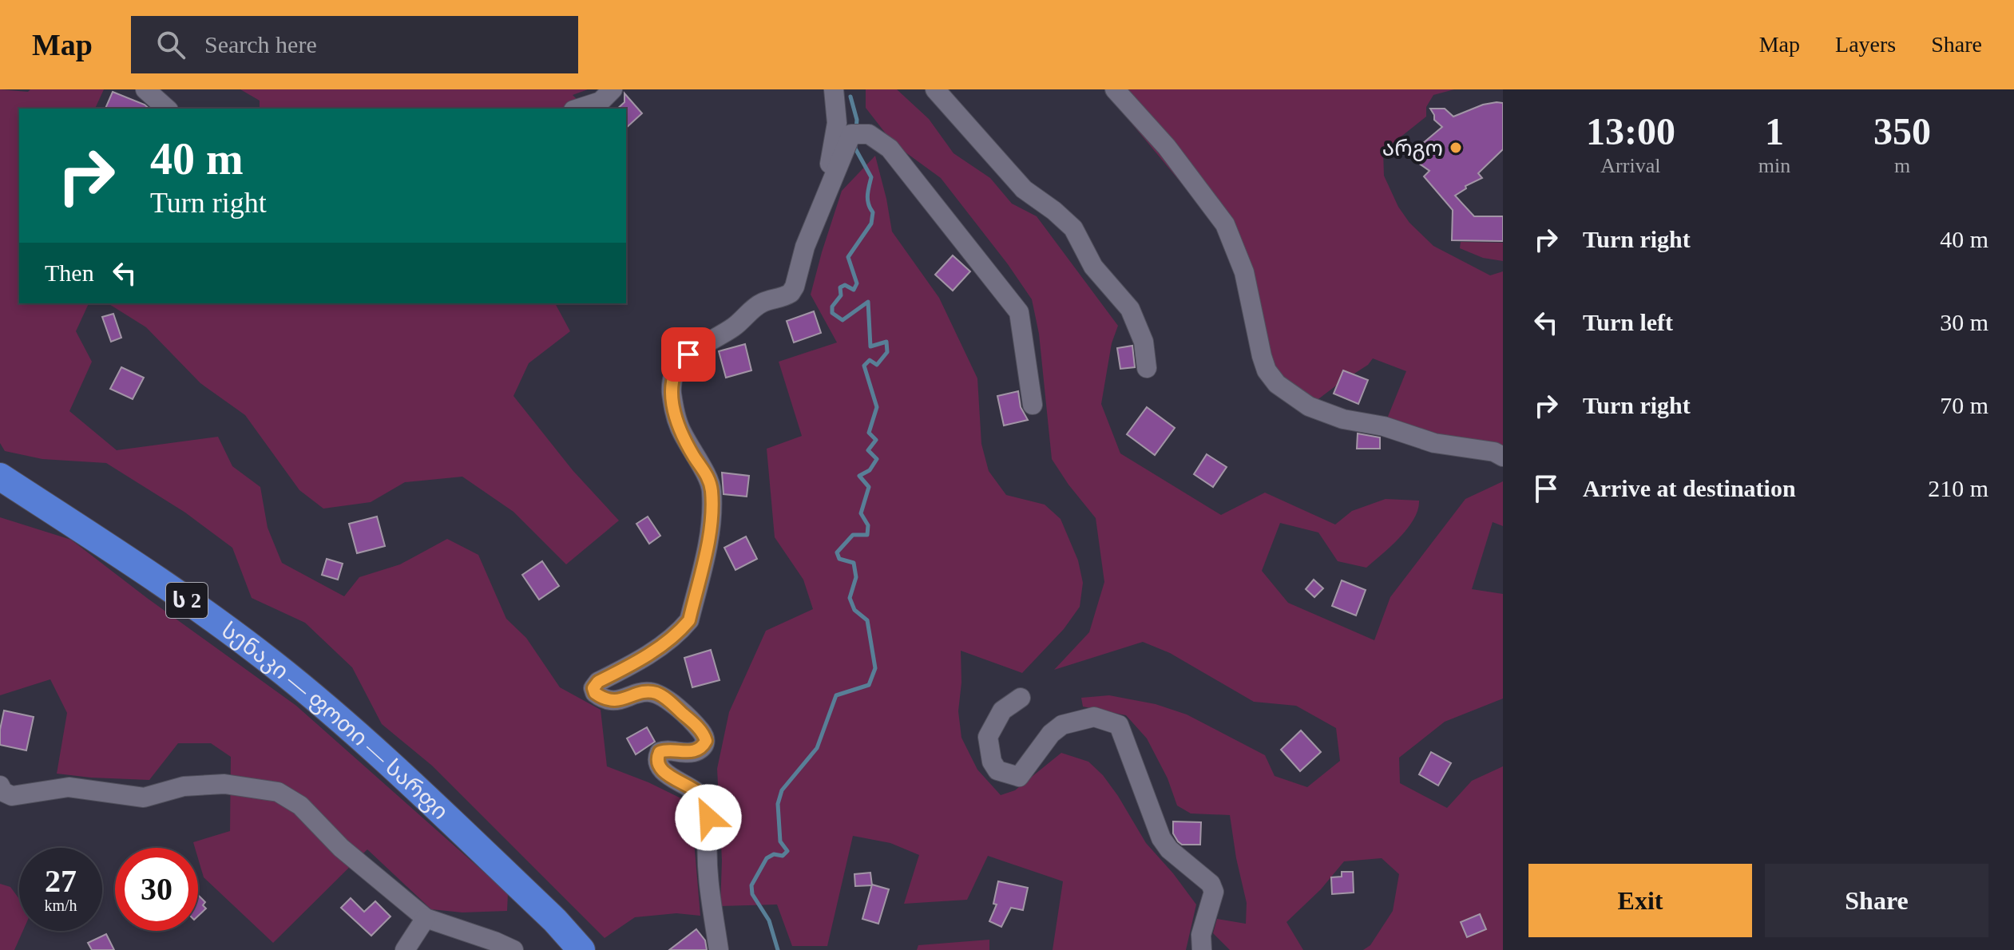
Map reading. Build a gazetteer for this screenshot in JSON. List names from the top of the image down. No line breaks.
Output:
{"streets":{"highway":["ს 2","სენაკი — ფოთი — სარფი"]},"places":["არგო"],"page":{"header":"Map","search":"Search here","nav":["Map","Layers","Share"],"eta":["13:00","Arrival","1","min","350","m"],"turn":["40 m","Turn right"],"list":[{"name":"Turn right","value":"40 m"},{"name":"Turn left","value":"30 m"},{"name":"Turn right","value":"70 m"},{"name":"Arrive at destination","value":"210 m"}],"then":"Then","speed":"27 km/h","limit":"30","buttons":["Exit","Share"]}}
